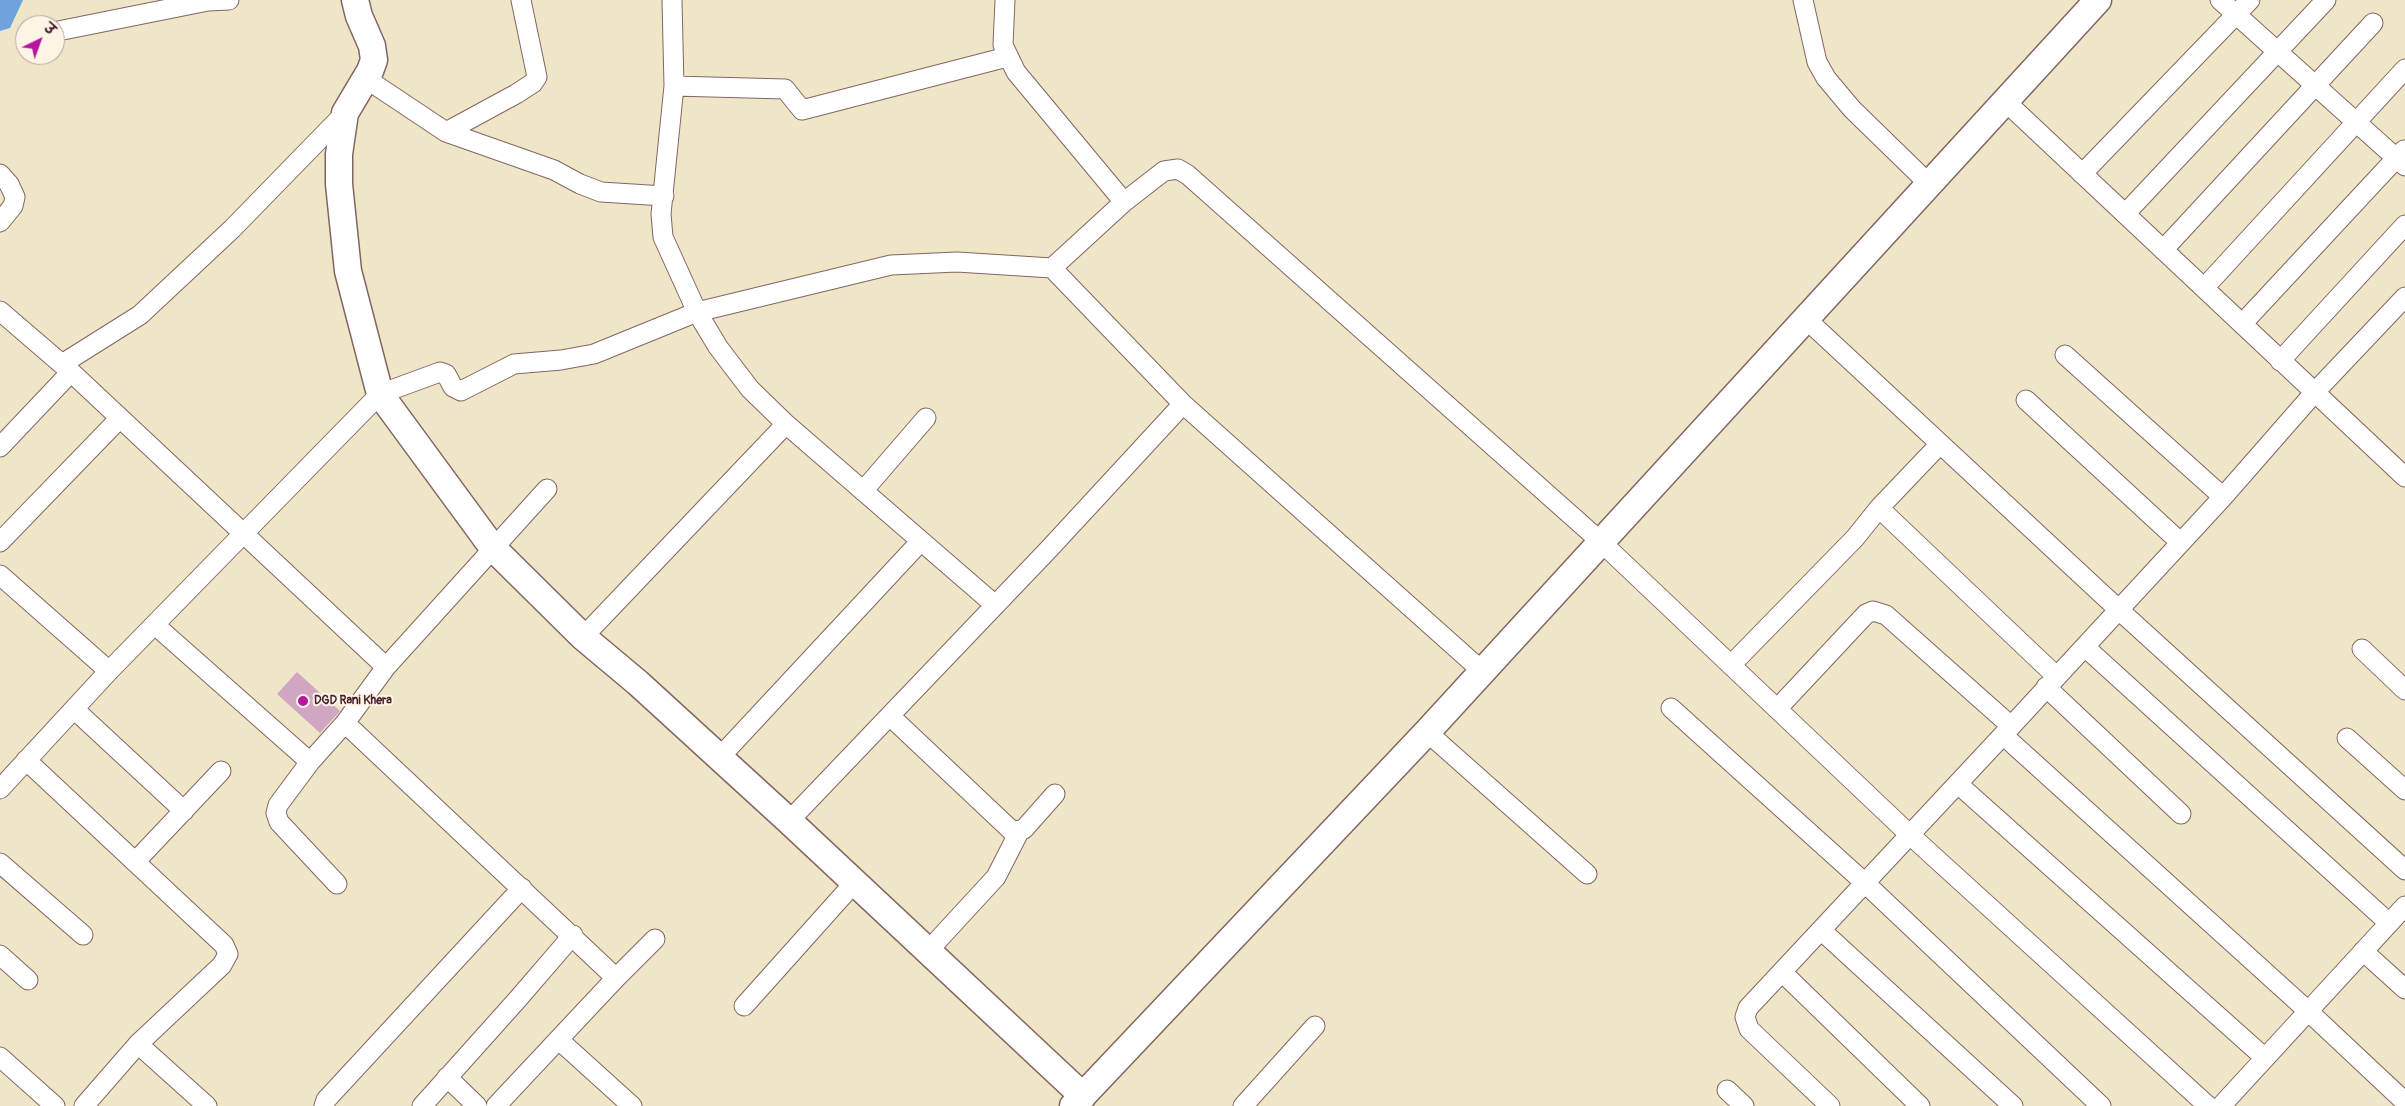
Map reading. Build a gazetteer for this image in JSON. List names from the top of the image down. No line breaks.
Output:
{"places":["DGD Rani Khera"],"north":"top right"}
